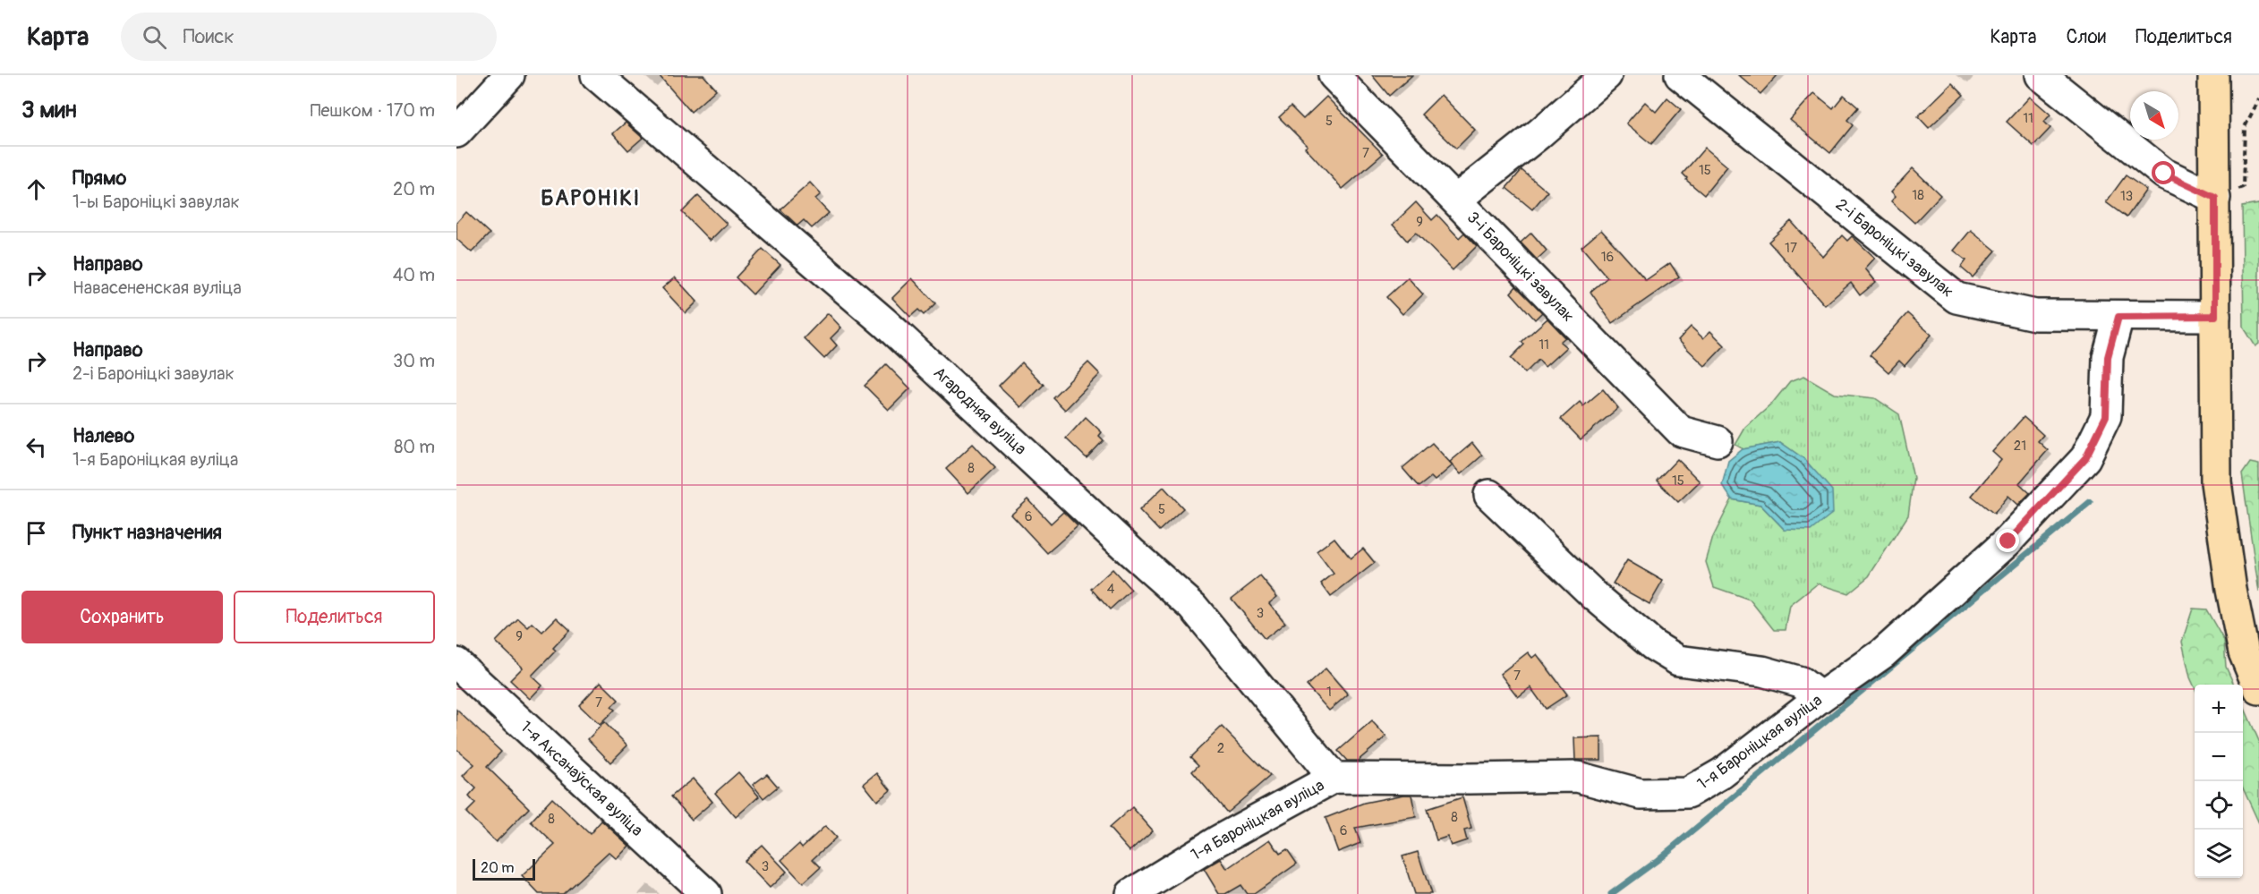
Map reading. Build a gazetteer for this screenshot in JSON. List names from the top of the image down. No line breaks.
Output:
{"streets":{"street":["2-і Бароніцкі завулак","3-і Бароніцкі завулак","Агародняя вуліца","1-я Бароніцкая вуліца","1-я Аксанаўская вуліца"]},"crossings":[["2-і Бароніцкі завулак","1-я Бароніцкая вуліца"],["Агародняя вуліца","1-я Бароніцкая вуліца"]],"districts":["БАРОНІКІ"],"house_numbers":["11","5","7","15","18","13","9","17","16","11","21","8","15","5","6","4","3","9","7","1","7","2","8","8","6","3"],"scale_bar":"20 m","north":"bottom right","page":{"header":"Карта","search":"Поиск","nav":["Карта","Слои","Поделиться"],"heading":["3 мин","Пешком · 170 m"],"list":[["Прямо","1-ы Бароніцкі завулак","20 m"],["Направо","Навасененская вуліца","40 m"],["Направо","2-і Бароніцкі завулак","30 m"],["Налево","1-я Бароніцкая вуліца","80 m"],"Пункт назначения"],"buttons":["Сохранить","Поделиться"],"map_buttons":["+","−"],"scale":"20 m"}}
